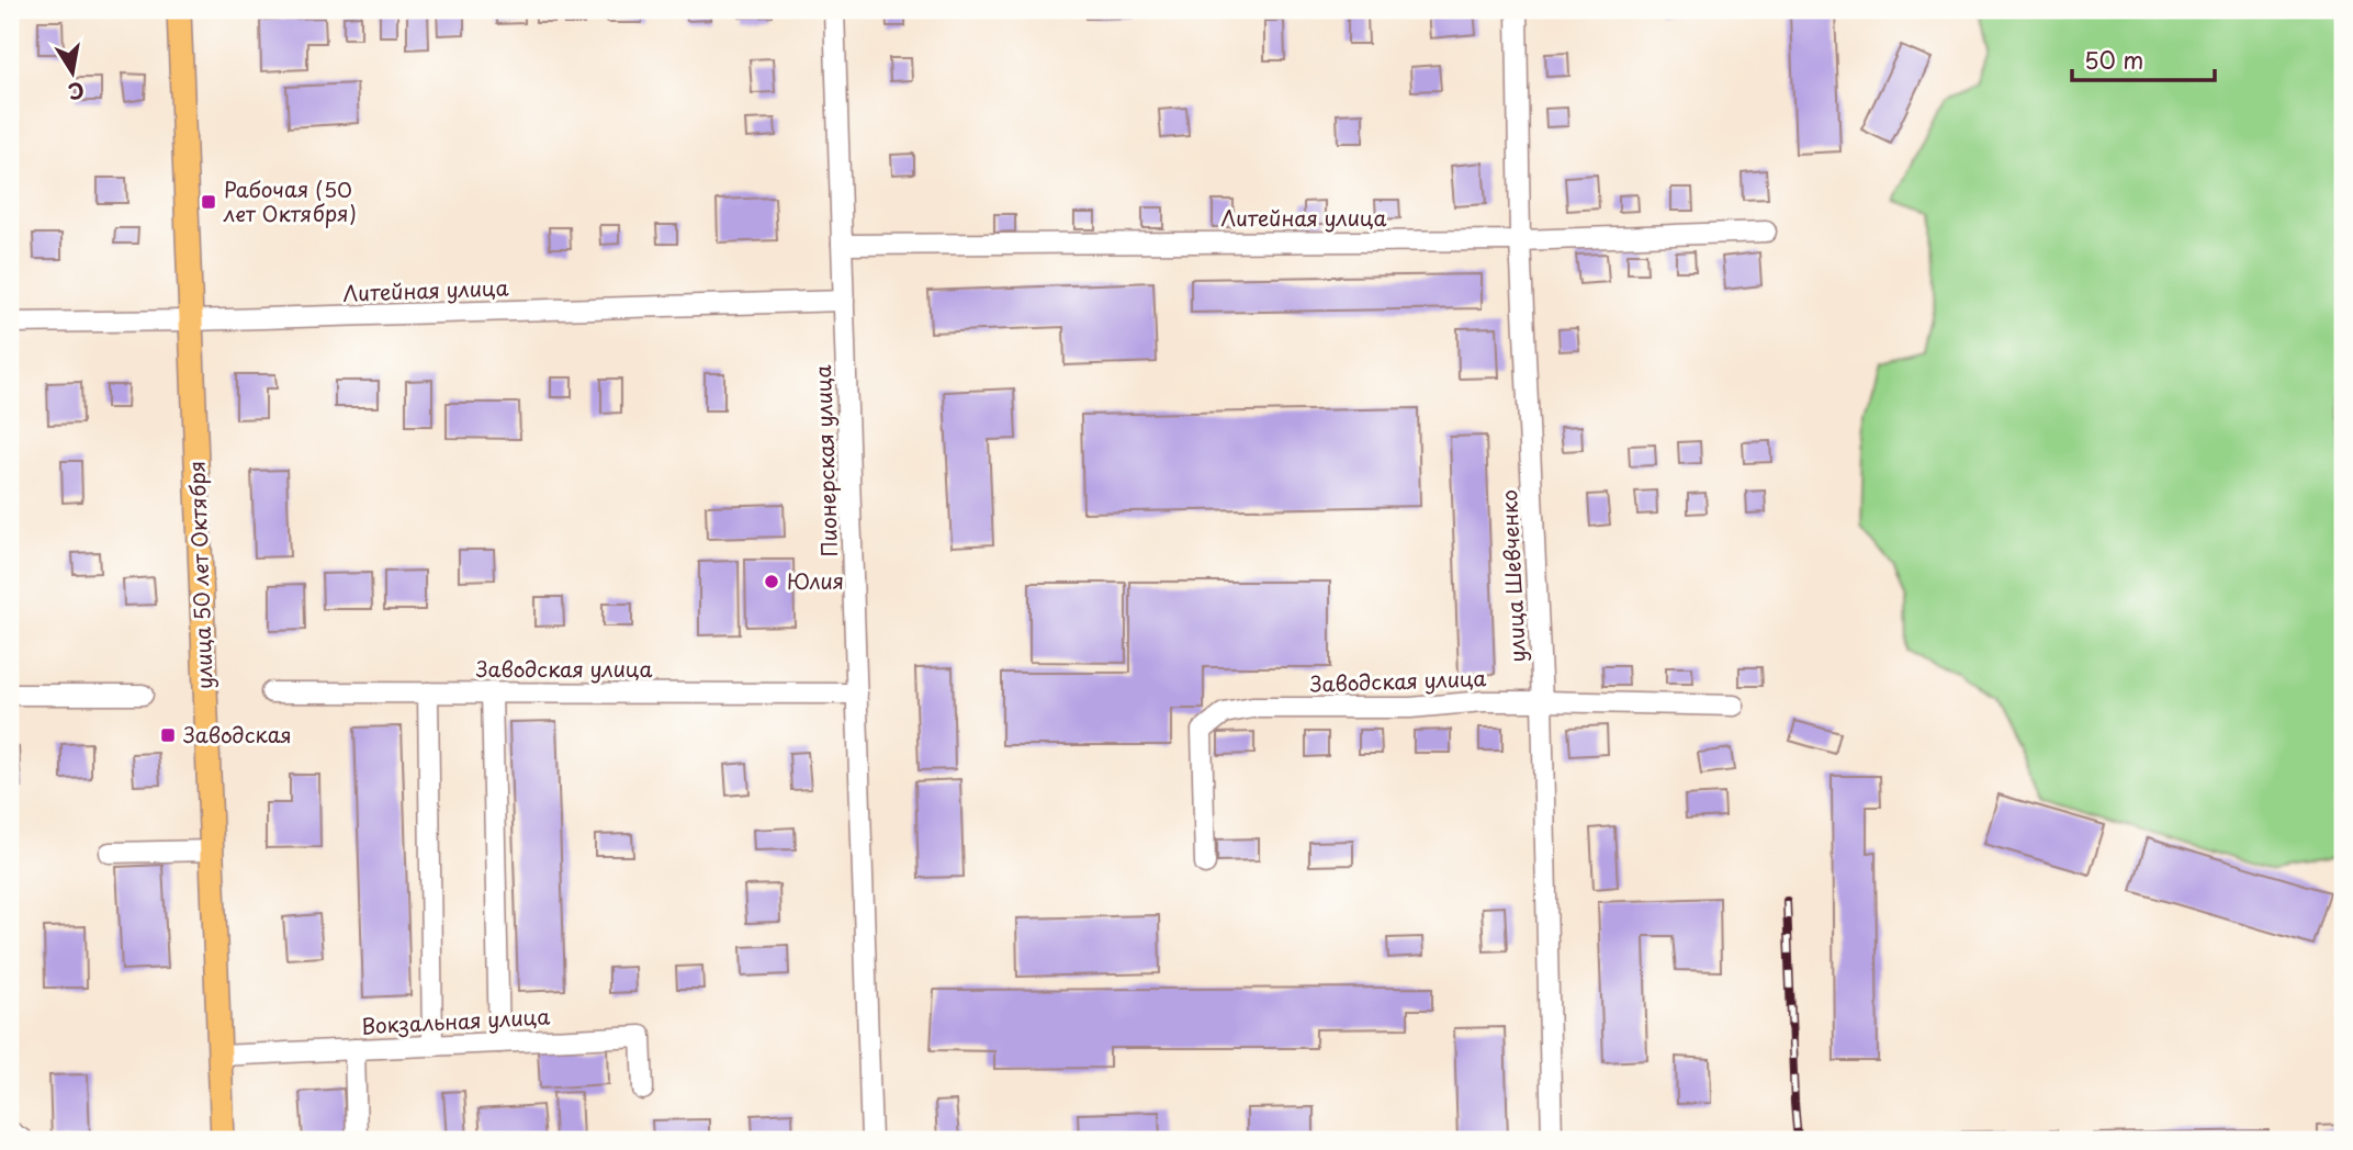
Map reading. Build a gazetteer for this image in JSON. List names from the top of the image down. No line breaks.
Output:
{"streets":{"main road":["улица 50 лет Октября"],"street":["Литейная улица","Пионерская улица","улица Шевченко","Заводская улица","Вокзальная улица"]},"crossings":[["Литейная улица","Пионерская улица"],["Литейная улица","улица 50 лет Октября"],["Литейная улица","улица Шевченко"],["Пионерская улица","Заводская улица"],["улица 50 лет Октября","Вокзальная улица"],["улица Шевченко","Заводская улица"]],"places":{"transit":["Рабочая (50 лет Октября)","Заводская"],"other":["Юлия"]},"scale_bar":"50 m","north":"bottom"}
